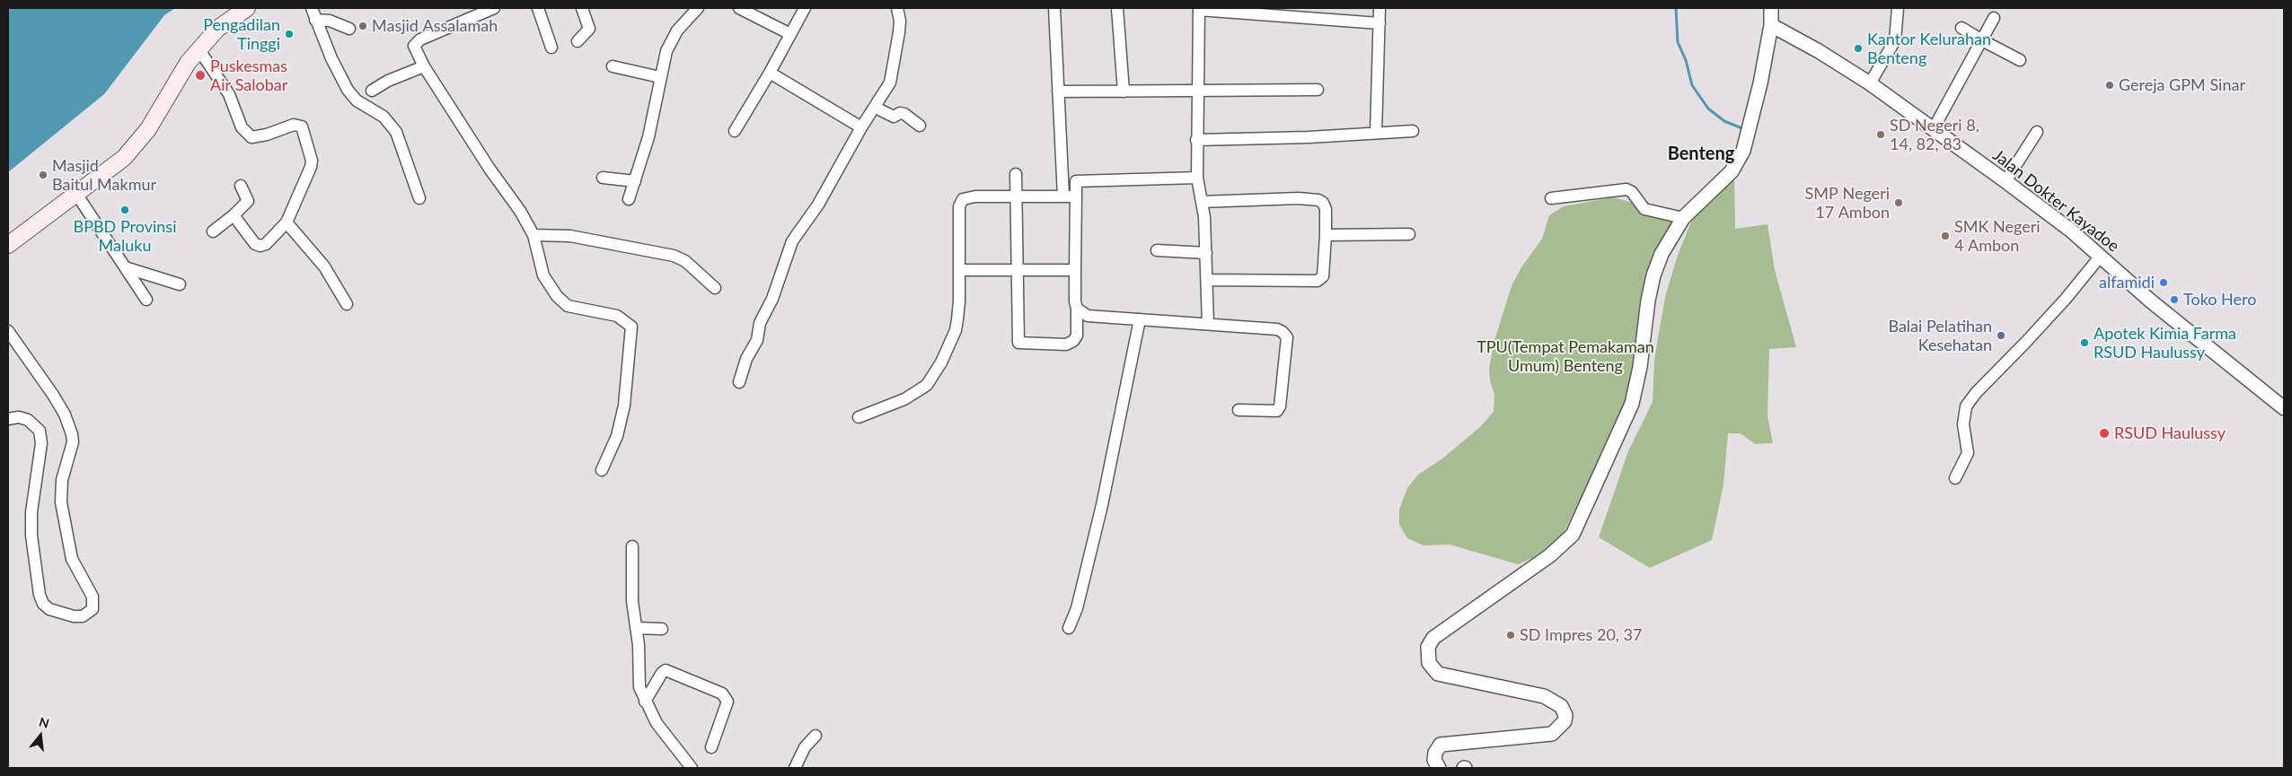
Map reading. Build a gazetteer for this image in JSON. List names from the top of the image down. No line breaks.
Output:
{"streets":{"street":["Jalan Dokter Kayadoe"]},"districts":["Benteng"],"parks":["TPU(Tempat Pemakaman Umum) Benteng"],"places":["Masjid Assalamah","Pengadilan Tinggi","Kantor Kelurahan Benteng","Puskesmas Air Salobar","Gereja GPM Sinar","SD Negeri 8, 14, 82, 83","Masjid Baitul Makmur","SMP Negeri 17 Ambon","BPBD Provinsi Maluku","SMK Negeri 4 Ambon","alfamidi","Toko Hero","Balai Pelatihan Kesehatan","Apotek Kimia Farma RSUD Haulussy","RSUD Haulussy","SD Impres 20, 37"],"north":"top"}
